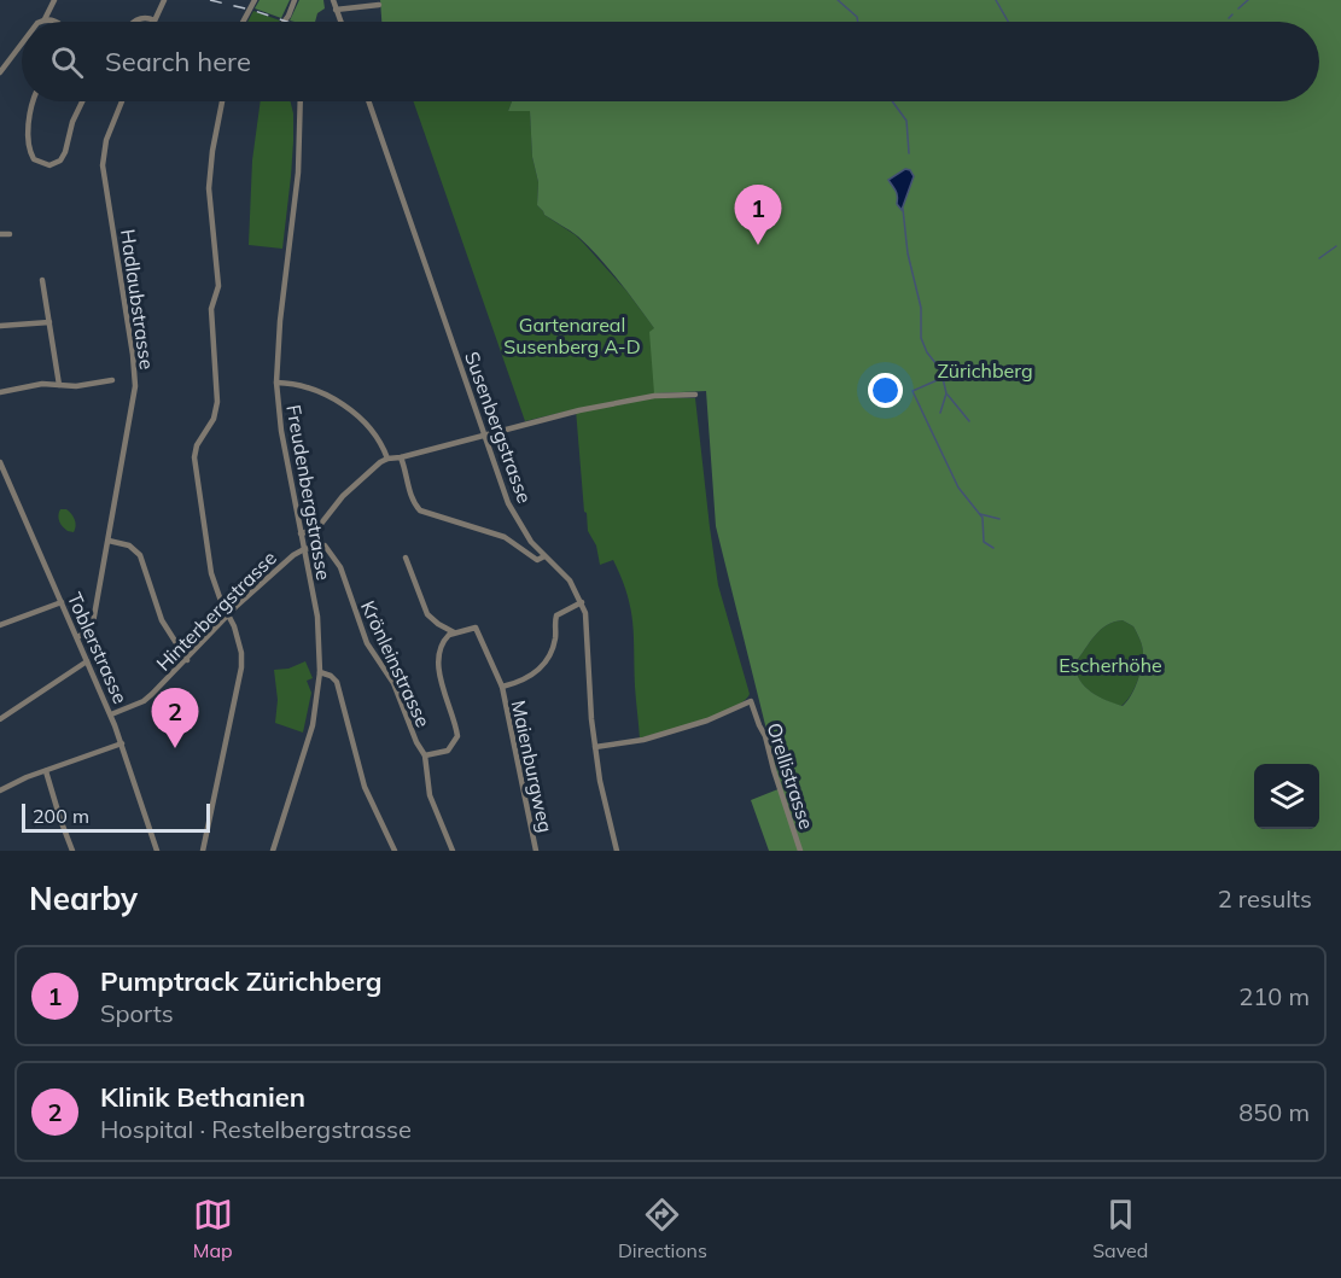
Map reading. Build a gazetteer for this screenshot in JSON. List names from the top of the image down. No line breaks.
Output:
{"streets":{"street":["Hadlaubstrasse","Susenbergstrasse","Freudenbergstrasse","Hinterbergstrasse","Toblerstrasse","Krönleinstrasse","Maienburgweg","Orellistrasse"]},"crossings":[["Hadlaubstrasse","Toblerstrasse"],["Susenbergstrasse","Orellistrasse"],["Freudenbergstrasse","Hinterbergstrasse"],["Freudenbergstrasse","Krönleinstrasse"],["Hinterbergstrasse","Toblerstrasse"],["Hinterbergstrasse","Krönleinstrasse"]],"parks":["Gartenareal Susenberg A-D","Zürichberg","Escherhöhe"],"scale_bar":"200 m","page":{"search":"Search here","pins":["1","2"],"scale":"200 m","heading":["Nearby","2 results"],"list":[{"mark":"1","name":"Pumptrack Zürichberg","note":"Sports","value":"210 m"},{"mark":"2","name":"Klinik Bethanien","note":"Hospital · Restelbergstrasse","value":"850 m"}],"nav":["Map","Directions","Saved"]}}
